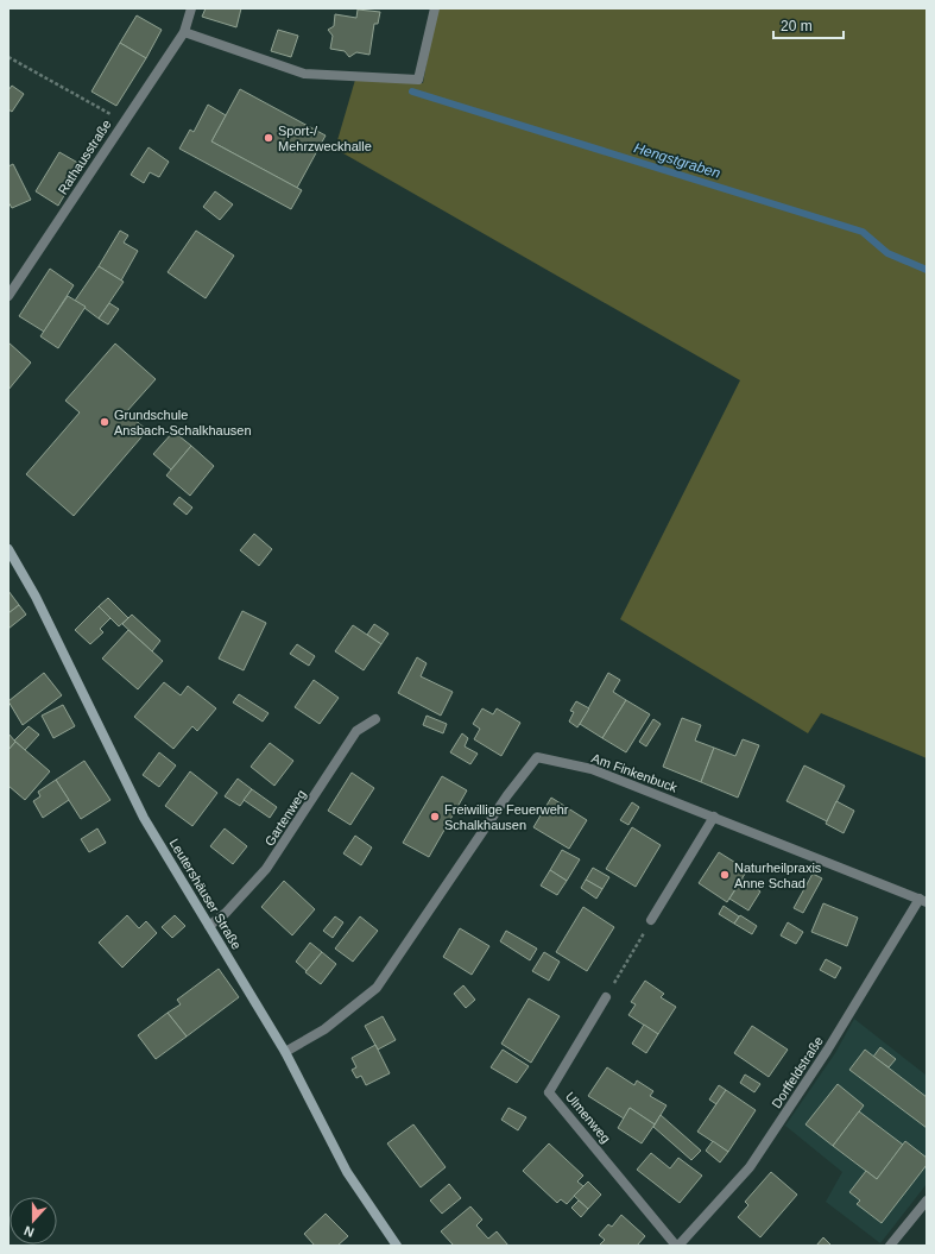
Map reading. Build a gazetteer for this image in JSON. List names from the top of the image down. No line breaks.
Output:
{"streets":{"main road":["Leutershäuser Straße"],"street":["Rathausstraße","Am Finkenbuck","Gartenweg","Dorffeldstraße","Ulmenweg"]},"crossings":[["Am Finkenbuck","Leutershäuser Straße"],["Am Finkenbuck","Dorffeldstraße"],["Gartenweg","Leutershäuser Straße"],["Dorffeldstraße","Ulmenweg"]],"water":["Hengstgraben"],"places":["Sport-/ Mehrzweckhalle","Grundschule Ansbach-Schalkhausen","Freiwillige Feuerwehr Schalkhausen","Naturheilpraxis Anne Schad"],"scale_bar":"20 m","north":"bottom"}
